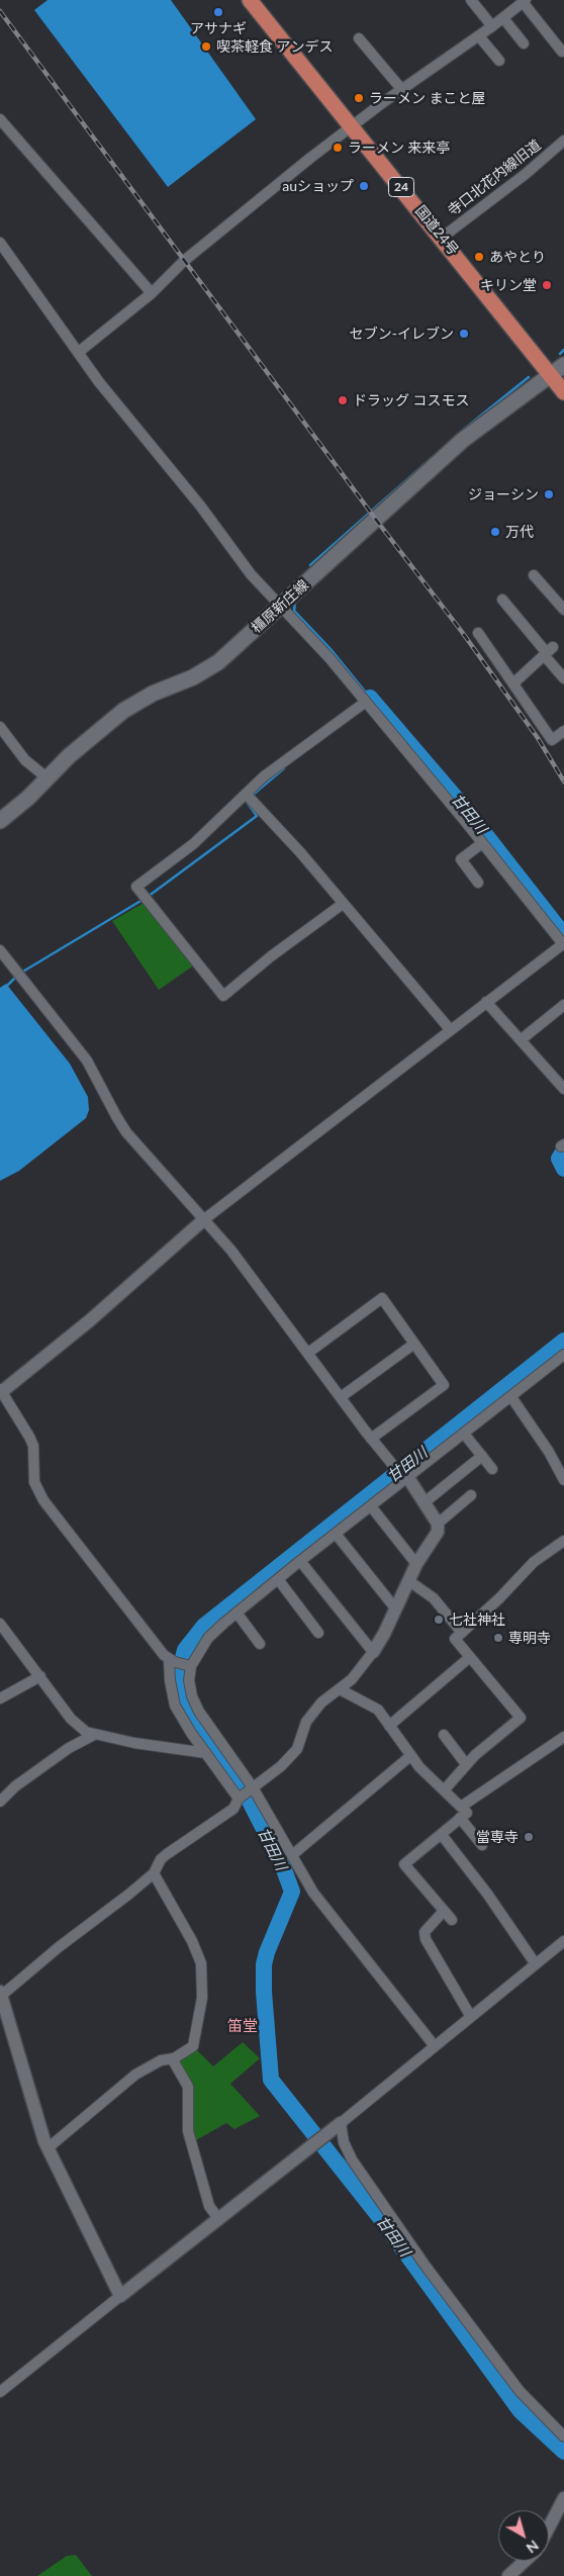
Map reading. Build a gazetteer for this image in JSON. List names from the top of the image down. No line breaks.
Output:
{"streets":{"highway":["24","国道24号"],"main road":["橿原新庄線"],"street":["寺口北花内線旧道"]},"crossings":[["寺口北花内線旧道","国道24号"],["国道24号","橿原新庄線"]],"districts":["笛堂"],"water":["甘田川"],"places":["アサナギ","喫茶軽食 アンデス","ラーメン まこと屋","ラーメン 来来亭","auショップ","あやとり","キリン堂","セブン-イレブン","ドラッグ コスモス","ジョーシン","万代","七社神社","専明寺","當専寺"],"north":"bottom right"}
